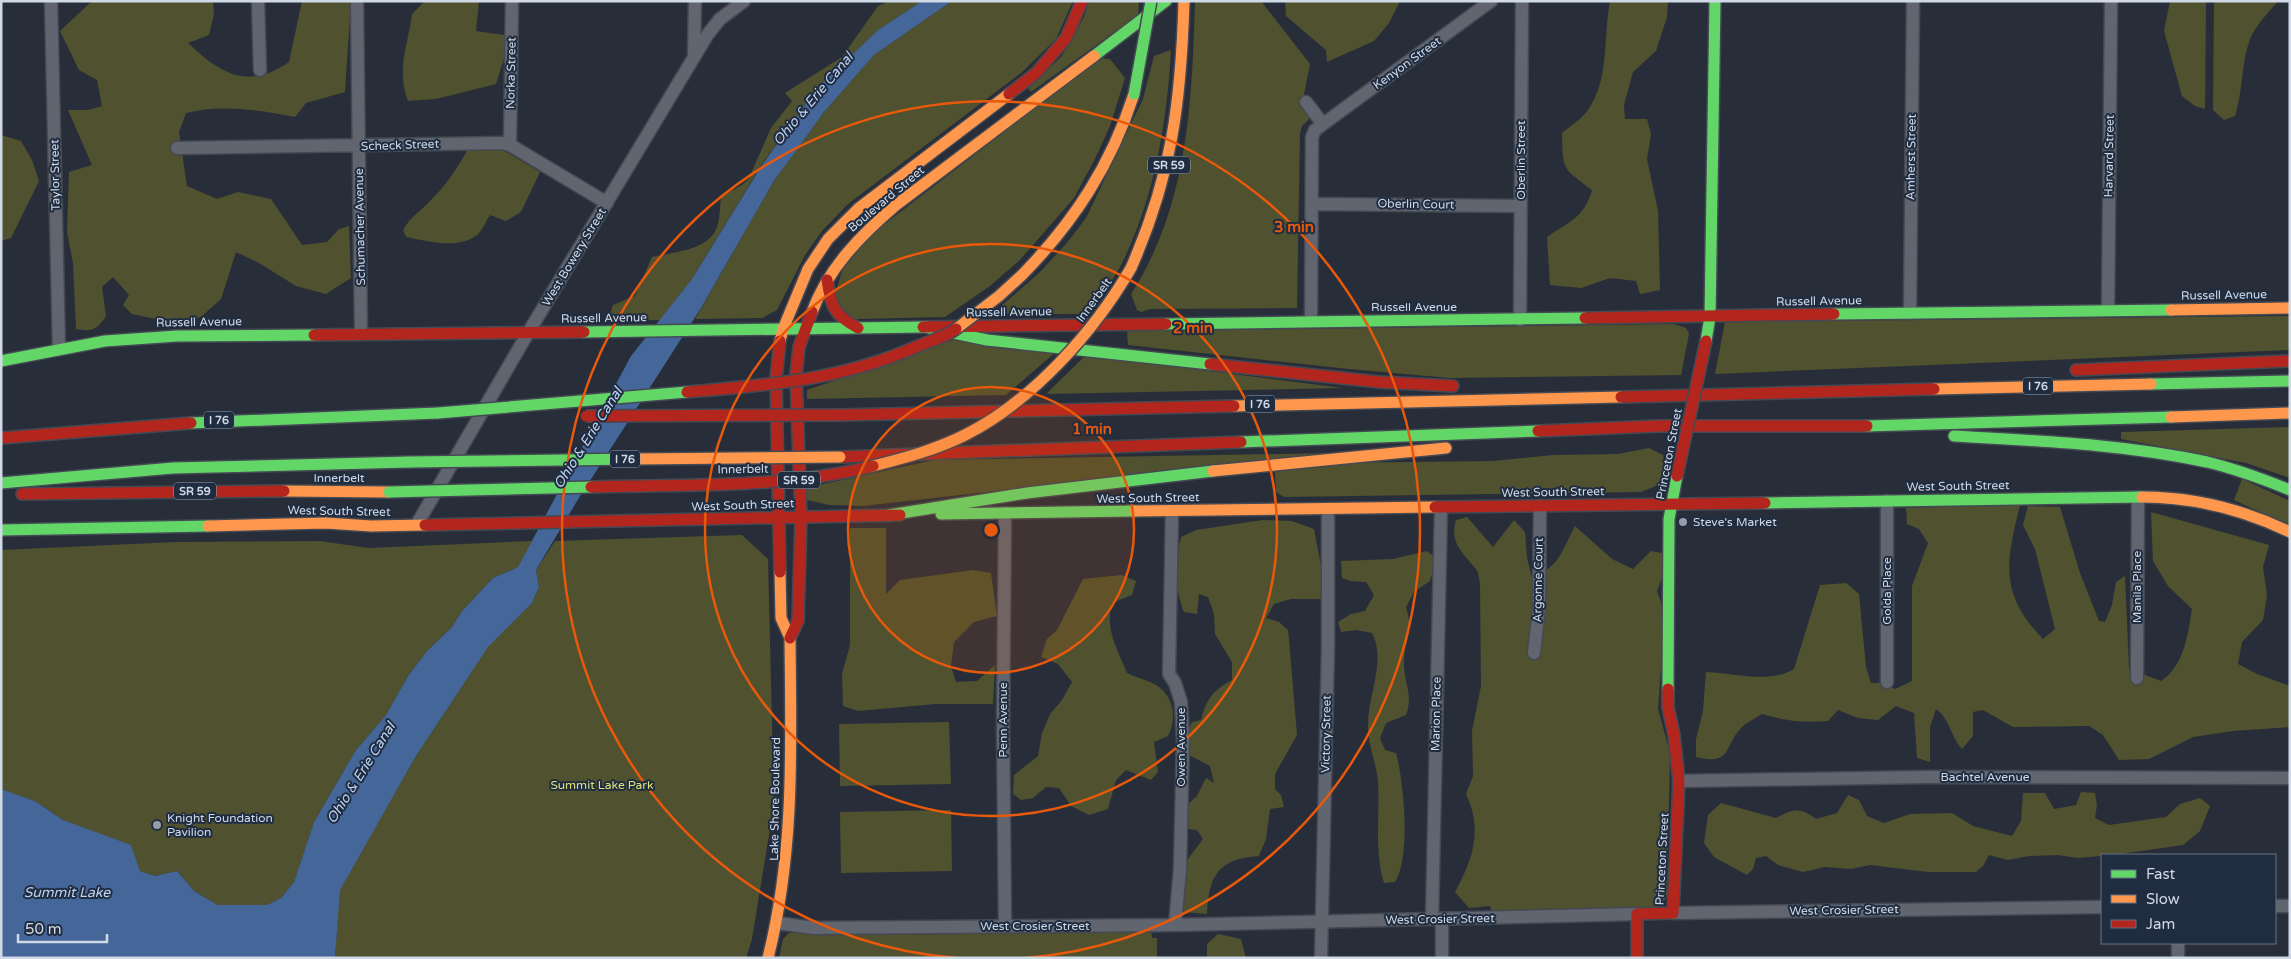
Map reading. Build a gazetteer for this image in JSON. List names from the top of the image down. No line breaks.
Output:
{"streets":{"main road":["SR 59","Boulevard Street","Russell Avenue","Innerbelt","I 76","Princeton Street","West South Street","Lake Shore Boulevard","West Crosier Street"],"street":["Kenyon Street","Norka Street","Scheck Street","Harvard Street","Amherst Street","Oberlin Street","Taylor Street","Oberlin Court","Schumacher Avenue","West Bowery Street","Argonne Court","Manila Place","Golda Place","Marion Place","Penn Avenue","Victory Street","Owen Avenue","Bachtel Avenue"]},"crossings":[["Norka Street","Scheck Street"],["Scheck Street","Schumacher Avenue"],["Scheck Street","West Bowery Street"],["Harvard Street","Russell Avenue"],["Amherst Street","Russell Avenue"],["Oberlin Street","Oberlin Court"],["Oberlin Street","Russell Avenue"],["Taylor Street","Russell Avenue"],["Boulevard Street","Russell Avenue"],["Boulevard Street","West South Street"],["Boulevard Street","Lake Shore Boulevard"],["Schumacher Avenue","Russell Avenue"],["West Bowery Street","Russell Avenue"],["West Bowery Street","West South Street"],["Russell Avenue","Princeton Street"],["Princeton Street","West South Street"],["Princeton Street","Bachtel Avenue"],["Princeton Street","West Crosier Street"],["West South Street","Argonne Court"],["West South Street","Manila Place"],["West South Street","Golda Place"],["West South Street","Marion Place"],["West South Street","Penn Avenue"],["West South Street","Victory Street"],["West South Street","Owen Avenue"],["West South Street","Lake Shore Boulevard"],["Marion Place","West Crosier Street"],["Penn Avenue","West Crosier Street"],["Victory Street","West Crosier Street"],["Owen Avenue","West Crosier Street"],["Lake Shore Boulevard","West Crosier Street"]],"water":["Ohio & Erie Canal","Summit Lake"],"parks":["Summit Lake Park"],"places":["Steve's Market","Knight Foundation Pavilion"],"legend":["Fast","Slow","Jam"],"scale_bar":"50 m","rings":["3 min","2 min","1 min"]}
